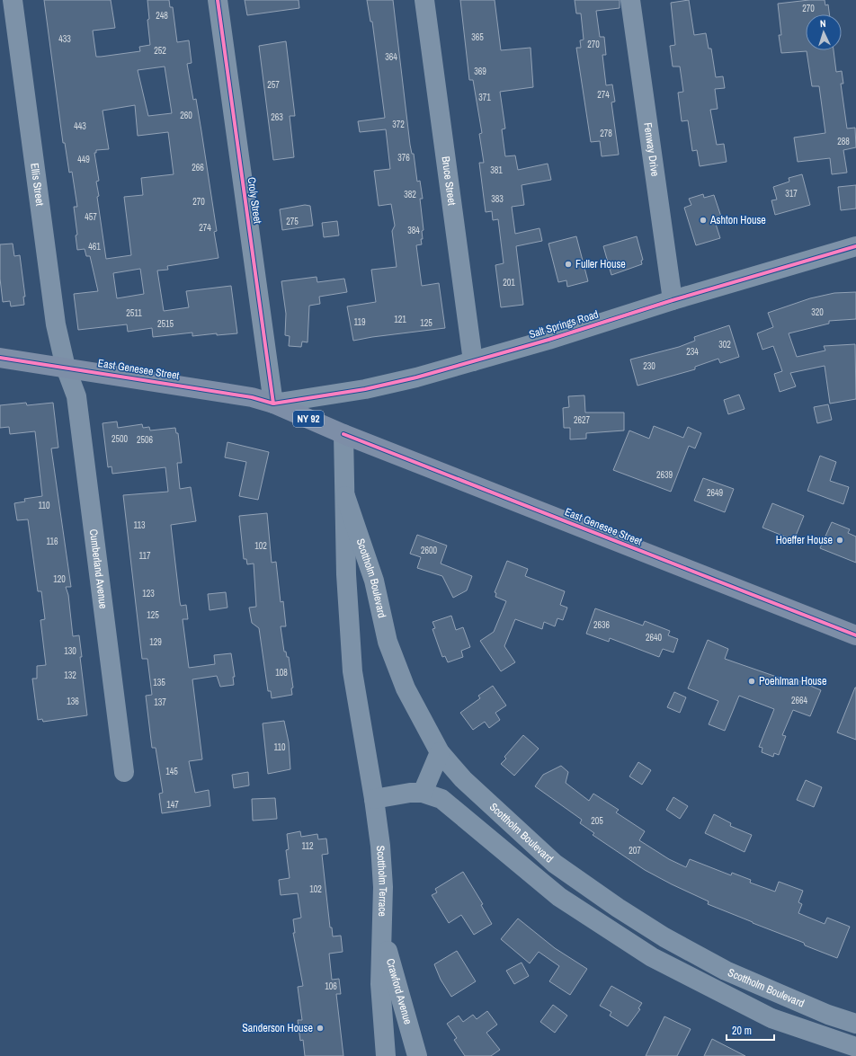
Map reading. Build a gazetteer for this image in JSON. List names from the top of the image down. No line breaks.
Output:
{"streets":{"main road":["East Genesee Street","NY 92"],"street":["Fenway Drive","Bruce Street","Ellis Street","Croly Street","Salt Springs Road","Cumberland Avenue","Scottholm Boulevard","Scottholm Terrace","Crawford Avenue"]},"crossings":[["Fenway Drive","Salt Springs Road"],["Bruce Street","Salt Springs Road"],["Ellis Street","East Genesee Street"],["Ellis Street","Cumberland Avenue"],["Croly Street","Salt Springs Road"],["Croly Street","East Genesee Street"],["Salt Springs Road","East Genesee Street"],["East Genesee Street","Cumberland Avenue"],["East Genesee Street","Scottholm Boulevard"],["Scottholm Boulevard","Scottholm Terrace"],["Scottholm Terrace","Crawford Avenue"]],"places":["Ashton House","Fuller House","Hoeffer House","Poehlman House","Sanderson House"],"house_numbers":["270","248","365","433","270","252","364","369","257","274","371","260","263","372","443","278","288","376","449","266","381","317","382","383","270","457","275","274","384","461","201","320","2511","121","119","125","2515","302","234","230","2627","2500","2506","2639","2649","110","113","116","102","2600","117","120","123","125","2636","2640","129","130","108","132","135","2664","136","137","110","145","147","205","112","207","102","106"],"scale_bar":"20 m","north":"top"}
